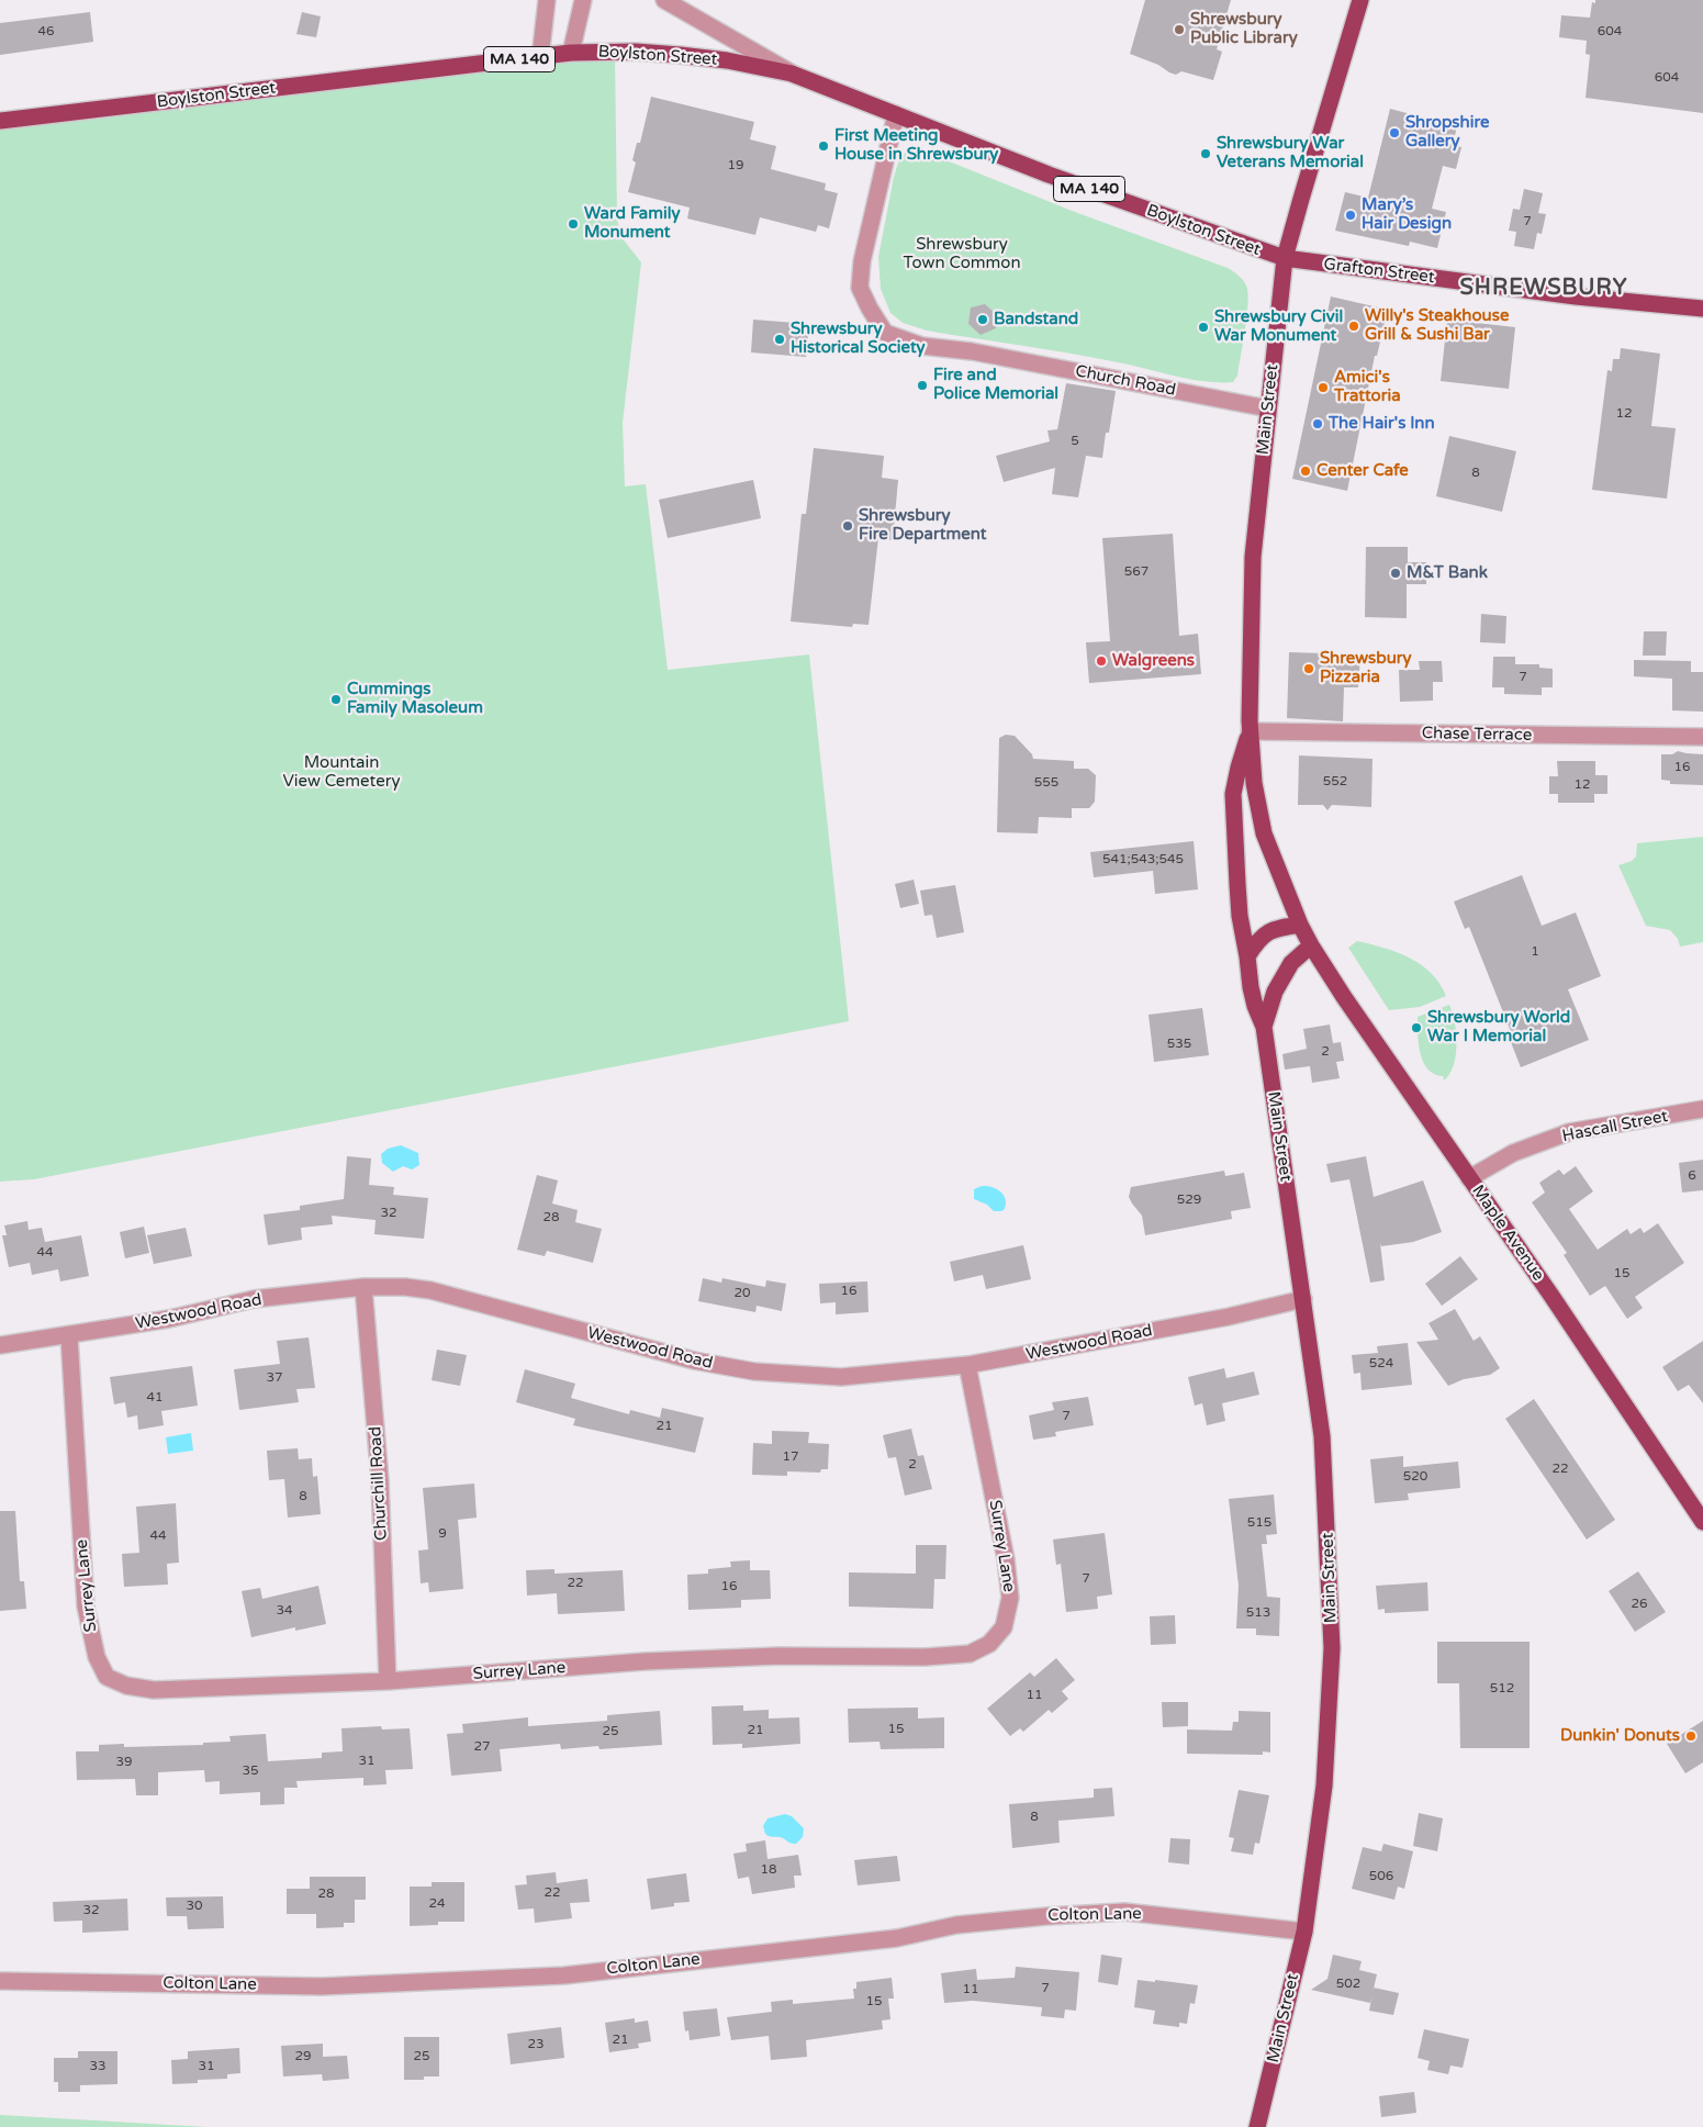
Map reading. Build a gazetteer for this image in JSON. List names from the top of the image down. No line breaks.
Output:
{"streets":{"main road":["Boylston Street","MA 140","Grafton Street","Main Street","Maple Avenue"],"street":["Church Road","Chase Terrace","Hascall Street","Westwood Road","Churchill Road","Surrey Lane","Colton Lane"]},"crossings":[["Boylston Street","Grafton Street"],["Boylston Street","Church Road"],["Boylston Street","Main Street"],["Grafton Street","Main Street"],["Church Road","Main Street"],["Main Street","Chase Terrace"],["Main Street","Maple Avenue"],["Main Street","Westwood Road"],["Main Street","Colton Lane"],["Hascall Street","Maple Avenue"],["Westwood Road","Churchill Road"],["Westwood Road","Surrey Lane"],["Churchill Road","Surrey Lane"]],"districts":["SHREWSBURY"],"parks":["Shrewsbury Town Common","Mountain View Cemetery"],"places":["Shrewsbury Public Library","Shropshire Gallery","First Meeting House in Shrewsbury","Shrewsbury War Veterans Memorial","Mary’s Hair Design","Ward Family Monument","Bandstand","Willy's Steakhouse Grill & Sushi Bar","Shrewsbury Civil War Monument","Shrewsbury Historical Society","Fire and Police Memorial","Amici's Trattoria","The Hair's Inn","Center Cafe","Shrewsbury Fire Department","M&T Bank","Walgreens","Shrewsbury Pizzaria","Cummings Family Masoleum","Shrewsbury World War I Memorial","Dunkin' Donuts"],"house_numbers":["46","604","604","19","7","12","5","8","567","7","16","552","555","12","541;543;545","1","535","2","6","529","32","28","44","15","16","20","524","37","41","7","21","17","2","22","520","8","515","9","44","7","22","16","26","34","513","512","11","15","21","25","27","31","39","35","8","18","506","22","28","24","30","32","502","7","11","15","21","23","29","25","33","31"]}
